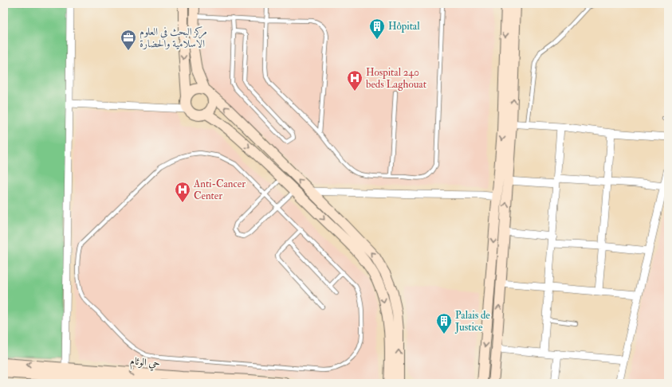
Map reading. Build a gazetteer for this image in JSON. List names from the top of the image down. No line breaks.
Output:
{"streets":{"street":["حي الوئام"]},"places":{"building":["Hôpital","Palais de Justice"],"office":["مركز البحث في العلوم الاسلامية والحضارة"],"hospital":["Hospital 240 beds Laghouat","Anti-Cancer Center"]}}
